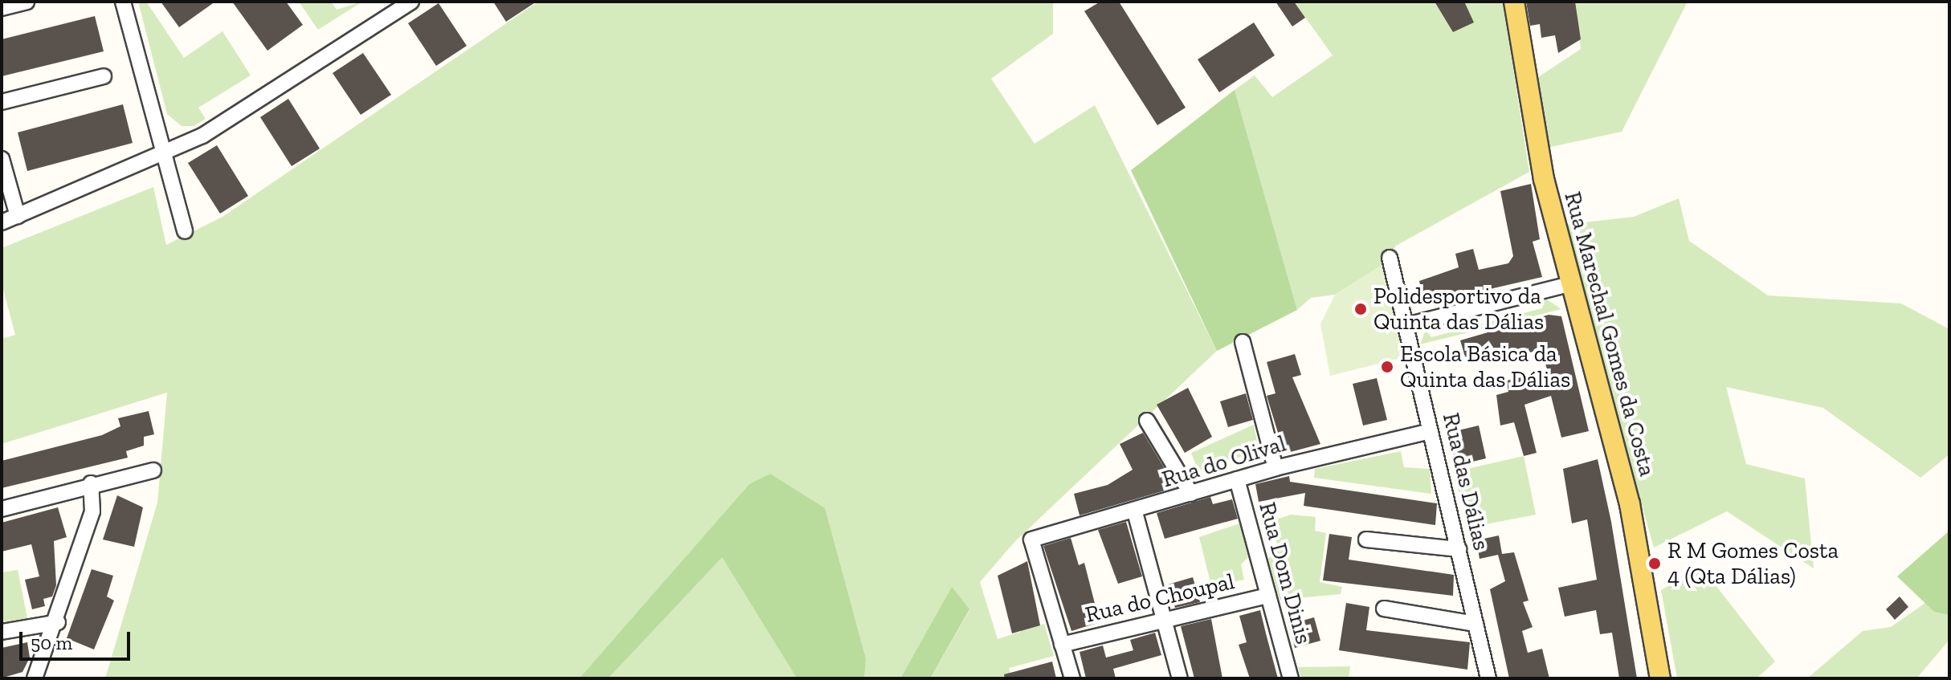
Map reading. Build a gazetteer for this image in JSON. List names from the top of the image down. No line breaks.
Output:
{"streets":{"main road":["Rua Marechal Gomes da Costa"],"street":["Rua do Olival","Rua das Dálias","Rua Dom Dinis","Rua do Choupal"]},"crossings":[["Rua do Olival","Rua das Dálias"],["Rua do Olival","Rua Dom Dinis"],["Rua do Olival","Rua do Choupal"],["Rua Dom Dinis","Rua do Choupal"]],"places":["Polidesportivo da Quinta das Dálias","Escola Básica da Quinta das Dálias","R M Gomes Costa 4 (Qta Dálias)"],"scale_bar":"50 m"}
